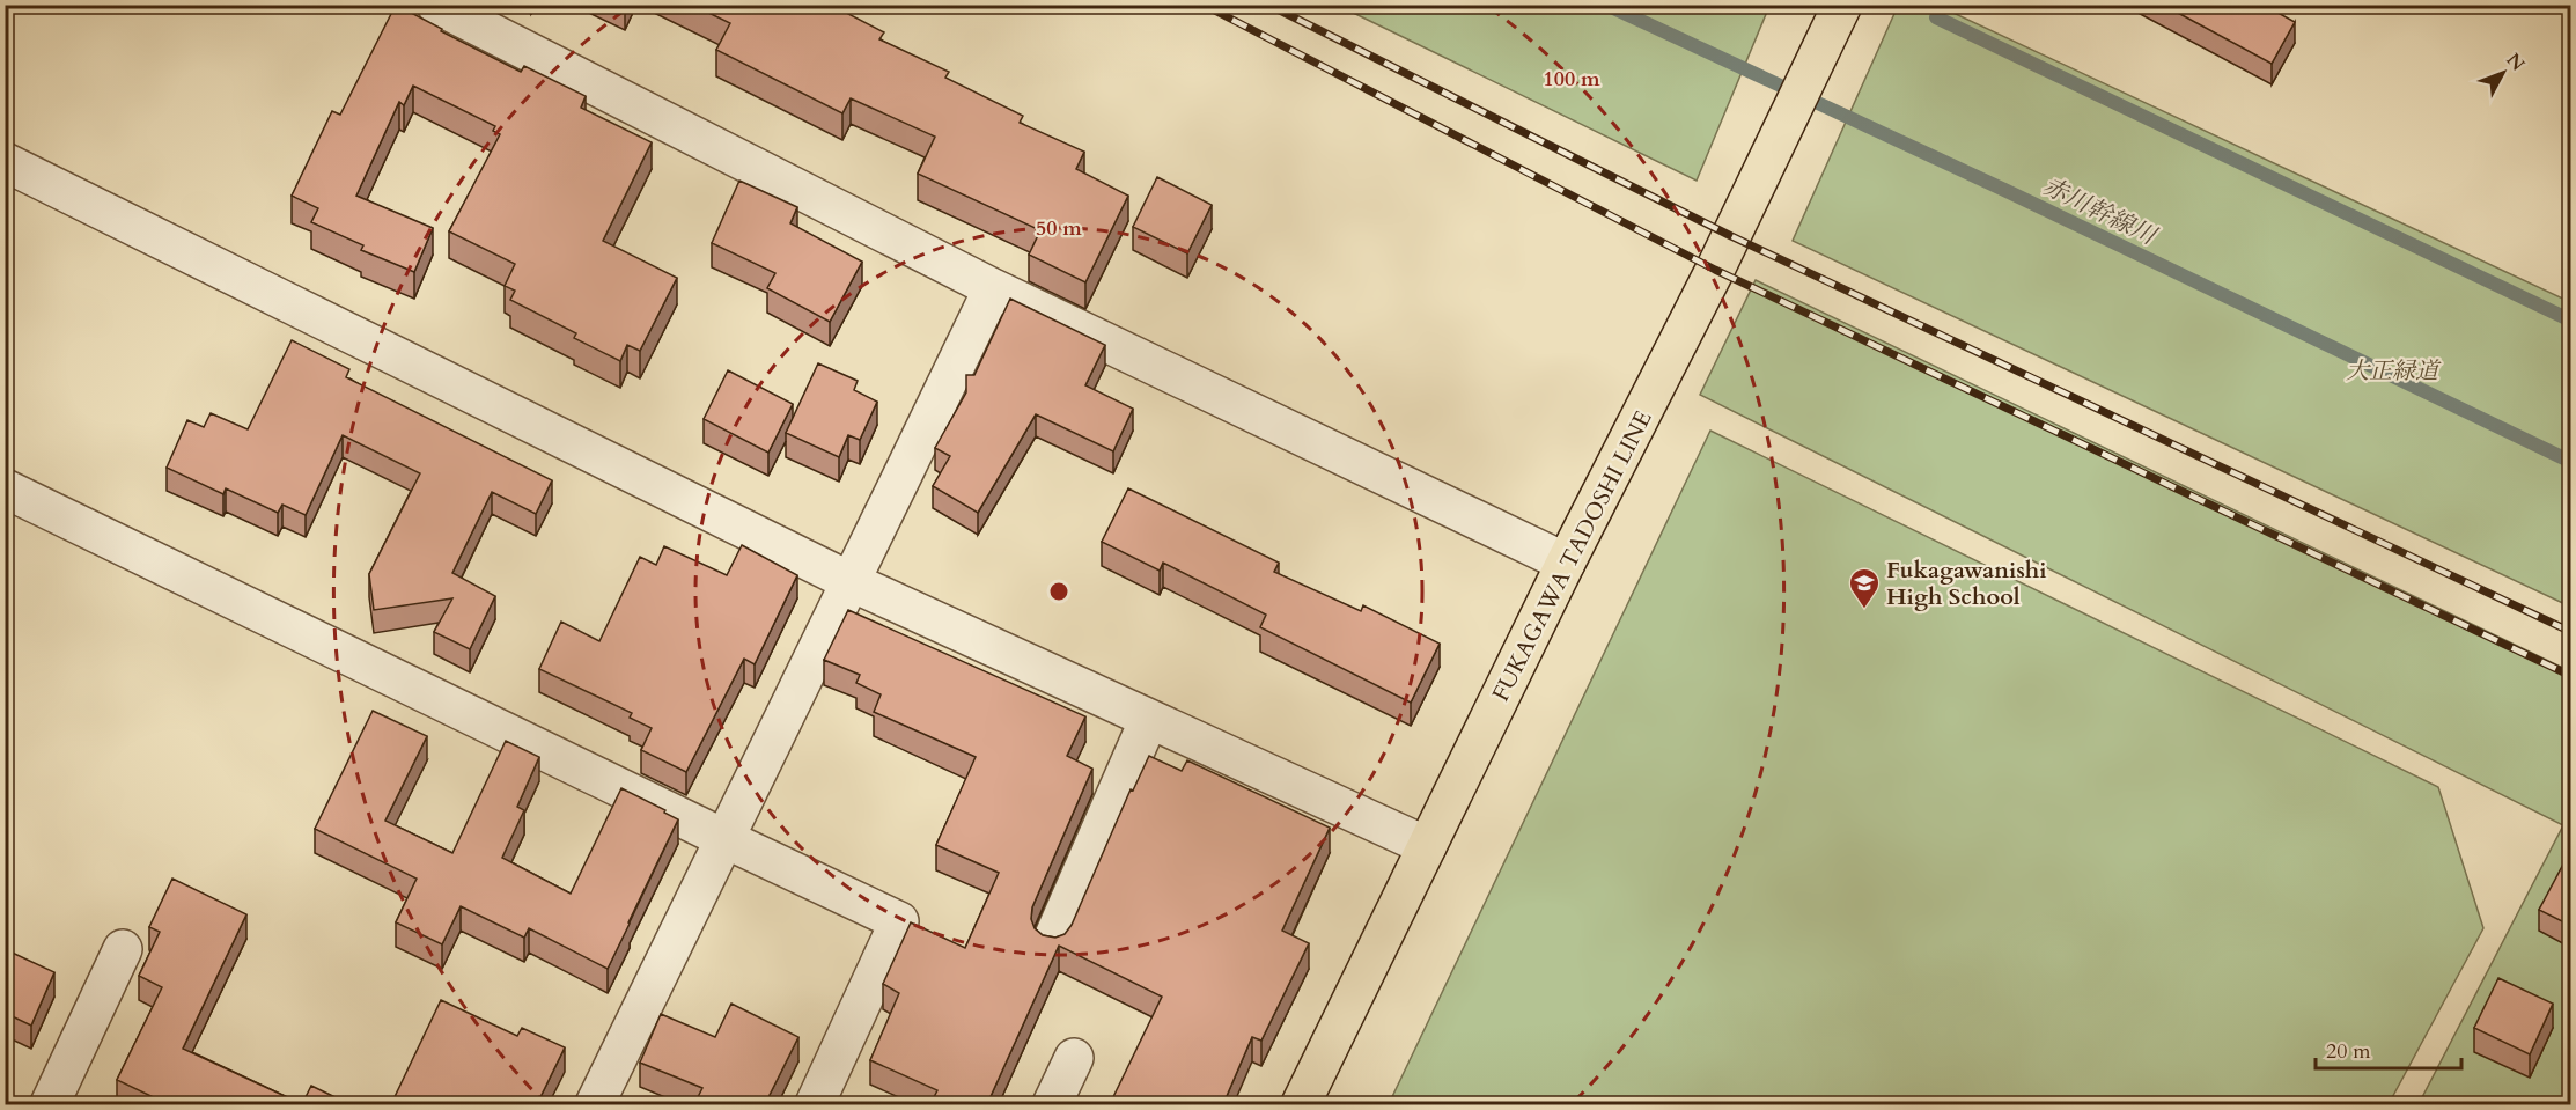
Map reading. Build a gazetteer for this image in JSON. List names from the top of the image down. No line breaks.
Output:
{"streets":{"main road":["FUKAGAWA TADOSHI LINE"]},"water":["赤川幹線川"],"parks":["大正緑道"],"places":{"school or university":["Fukagawanishi High School"]},"scale_bar":"20 m","north":"top right","rings":["100 m","50 m"]}
